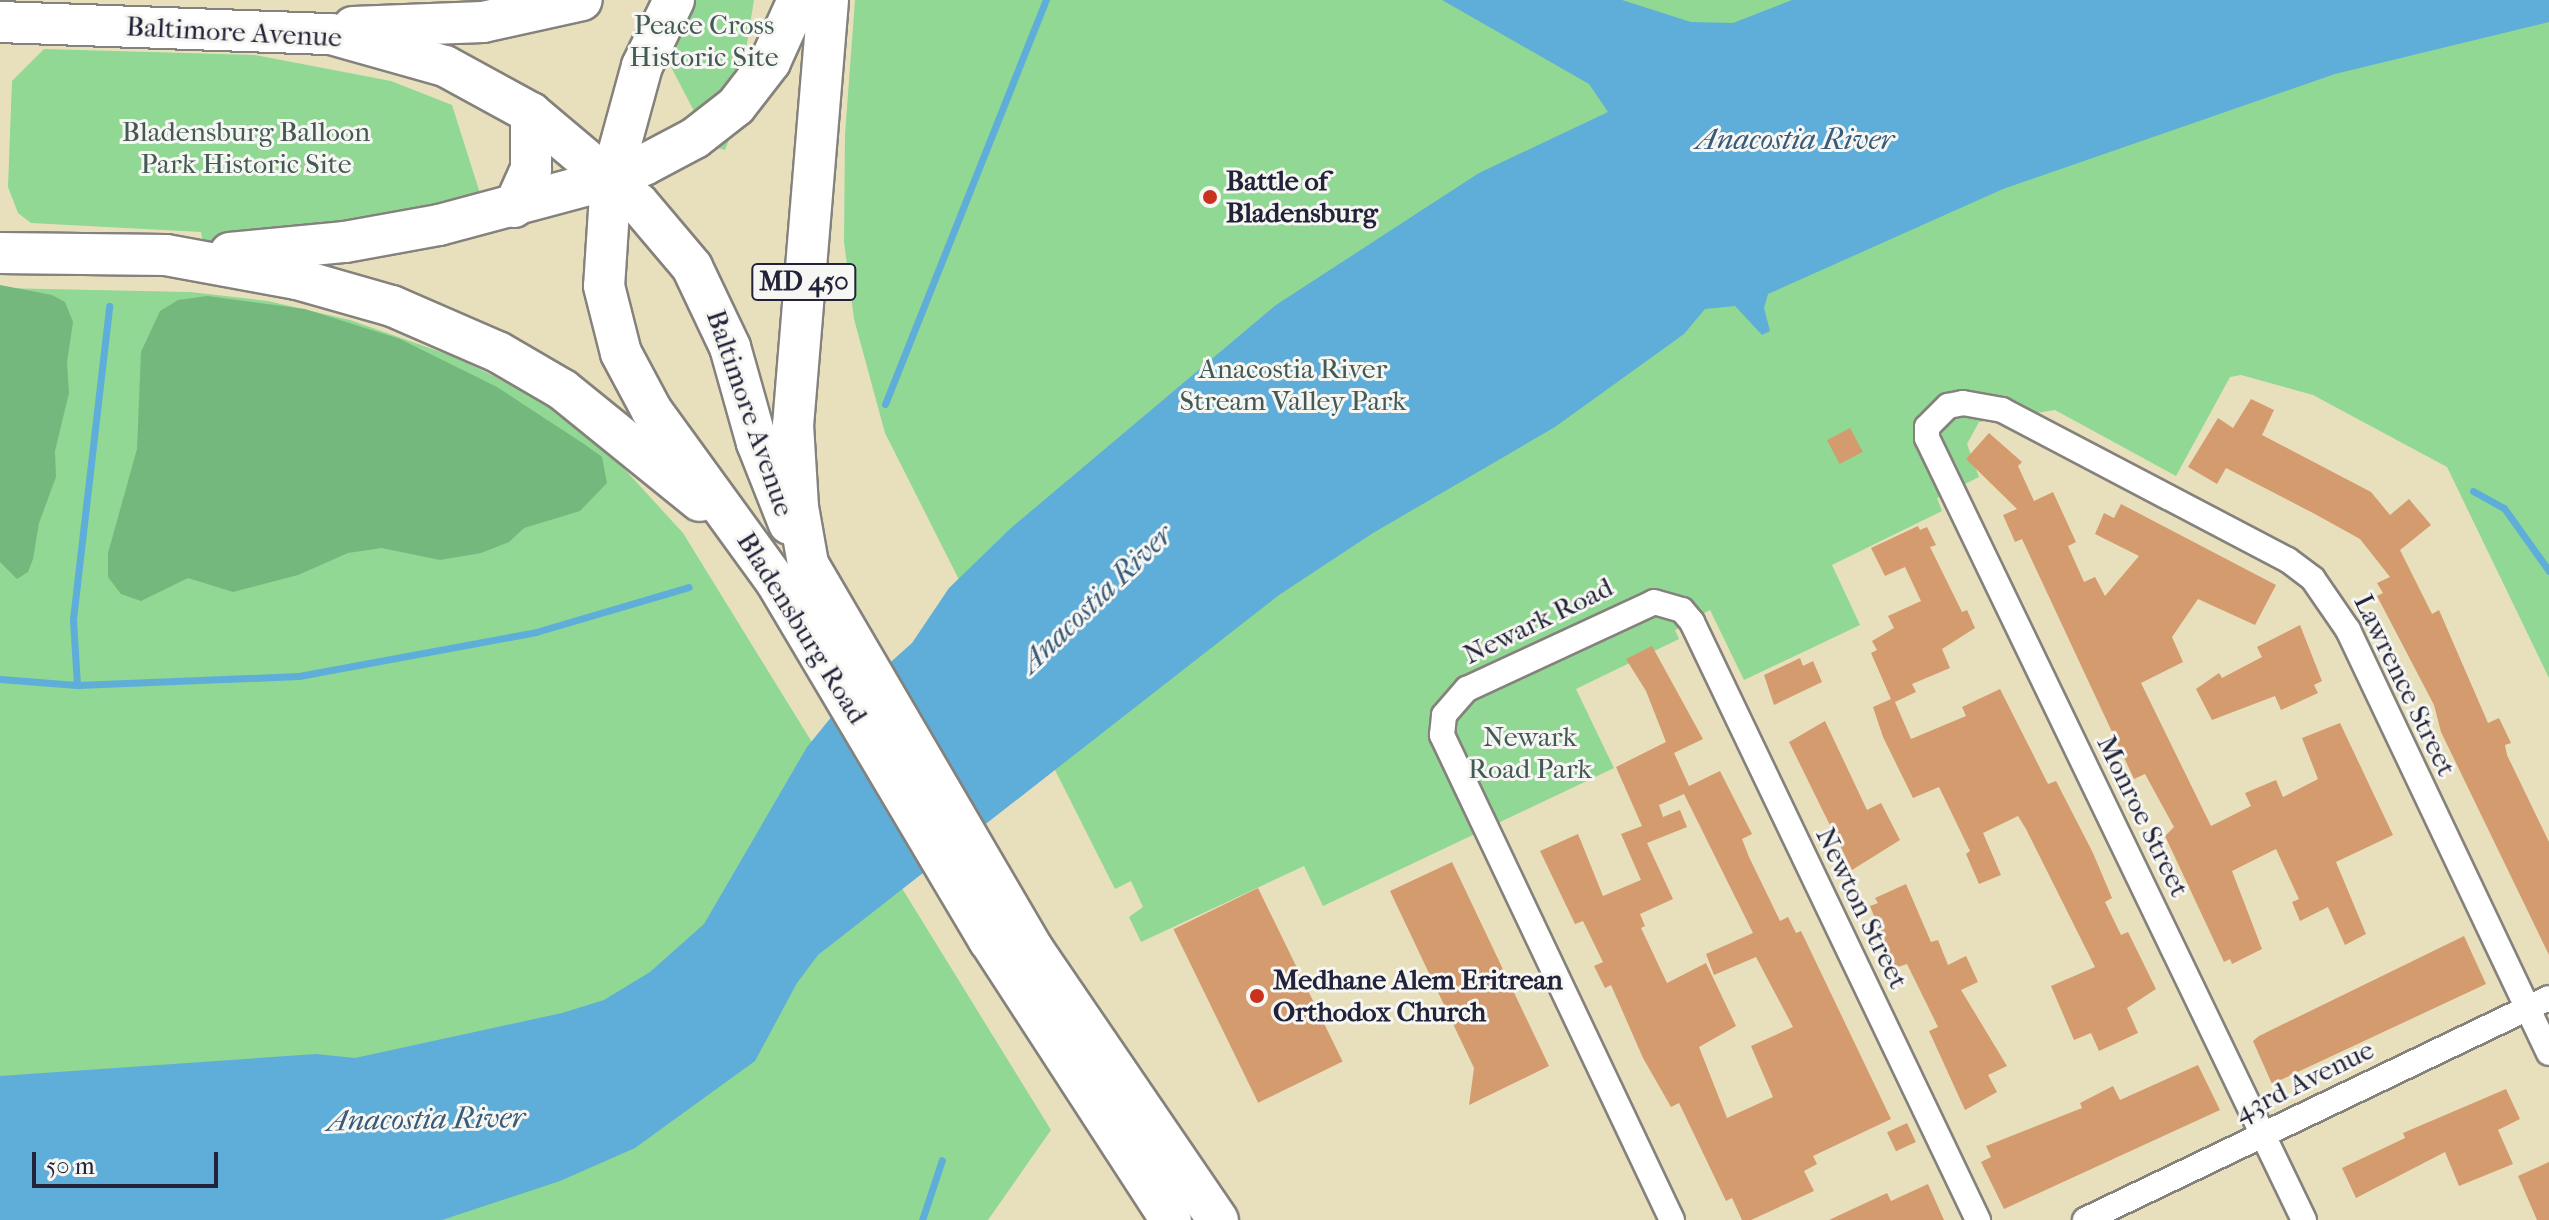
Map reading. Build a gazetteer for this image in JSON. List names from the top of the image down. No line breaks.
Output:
{"streets":{"main road":["Baltimore Avenue","MD 450","Bladensburg Road"],"street":["Newark Road","Lawrence Street","Monroe Street","Newton Street","43rd Avenue"]},"crossings":[["Baltimore Avenue","Bladensburg Road"],["Newark Road","Newton Street"],["Lawrence Street","Monroe Street"],["Lawrence Street","43rd Avenue"],["Monroe Street","43rd Avenue"]],"water":["Anacostia River"],"parks":["Peace Cross Historic Site","Bladensburg Balloon Park Historic Site","Anacostia River Stream Valley Park","Newark Road Park"],"places":["Battle of Bladensburg","Medhane Alem Eritrean Orthodox Church"],"scale_bar":"50 m"}
